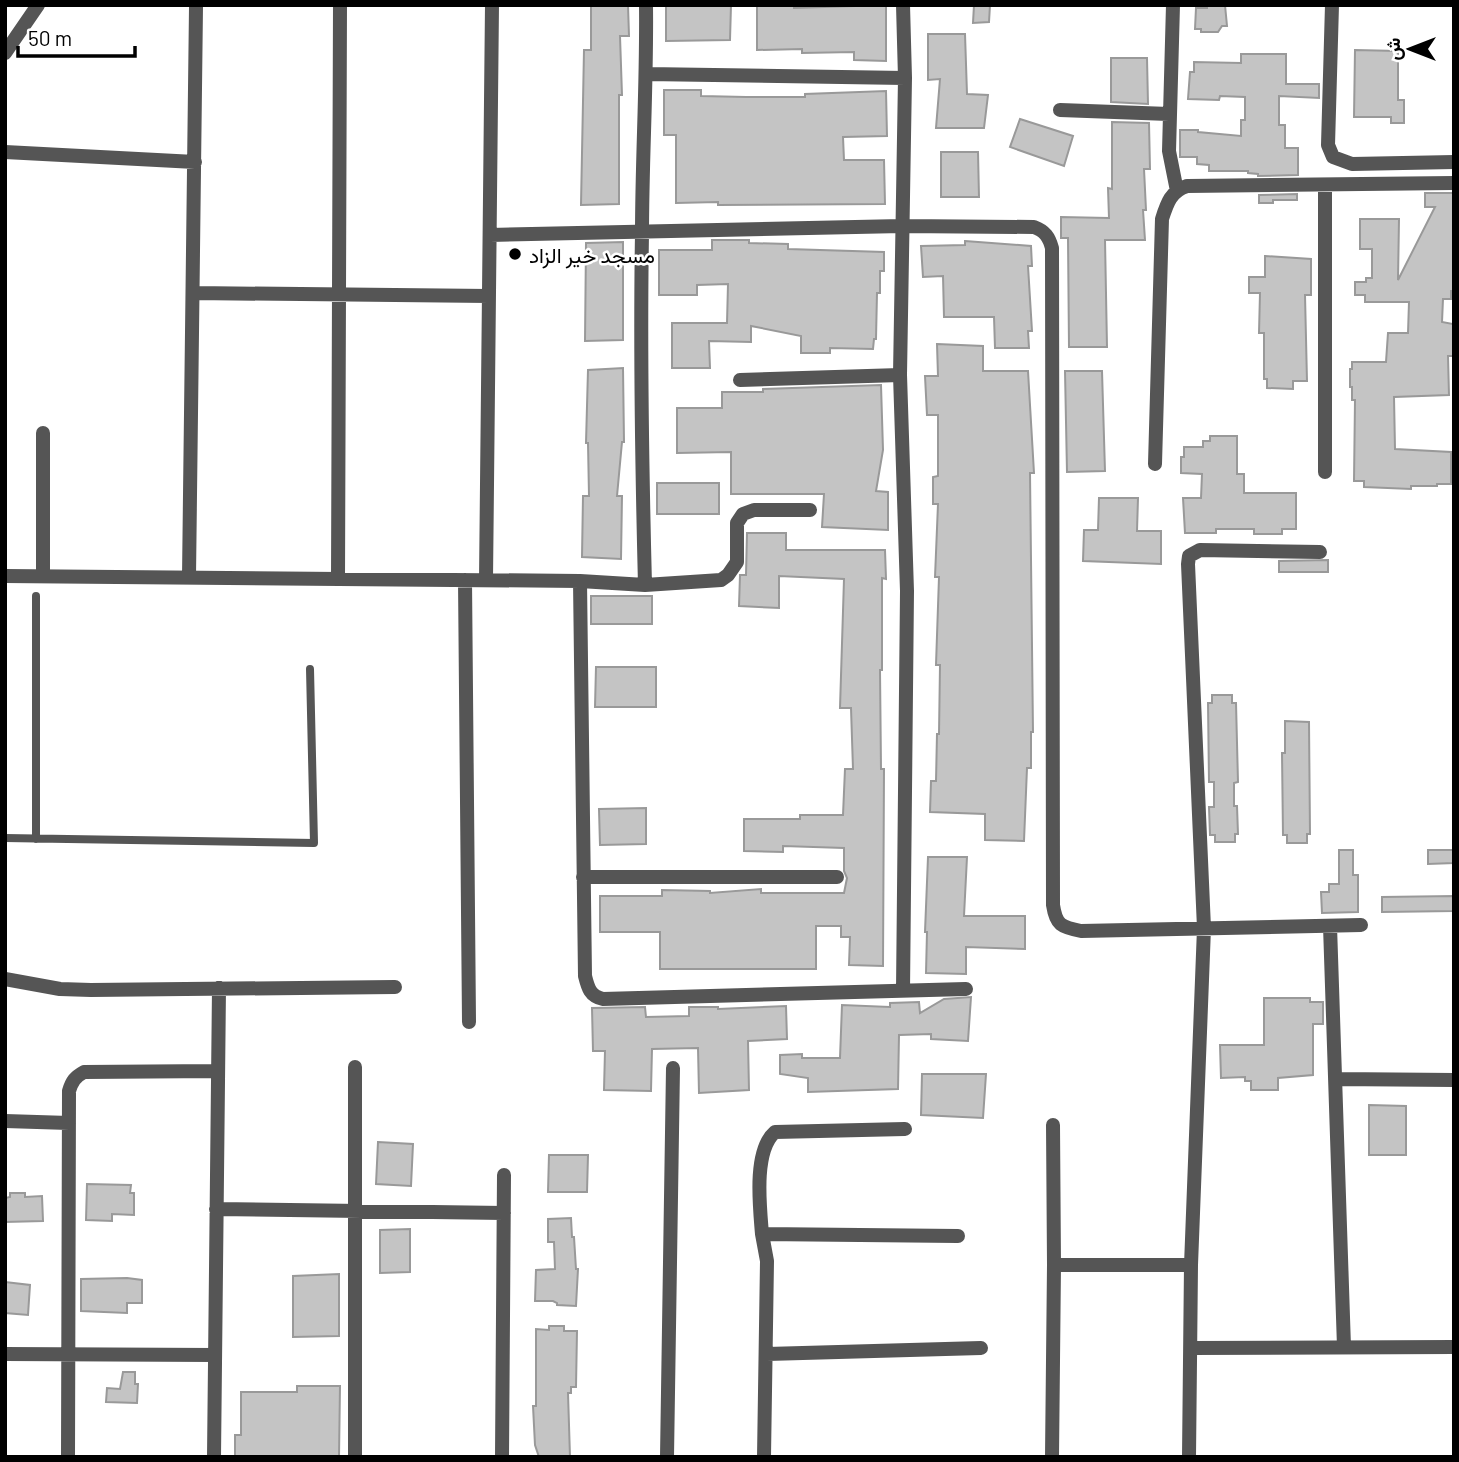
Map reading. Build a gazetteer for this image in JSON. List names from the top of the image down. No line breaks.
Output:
{"places":["مسجد خير الزاد"],"scale_bar":"50 m","north":"left"}
